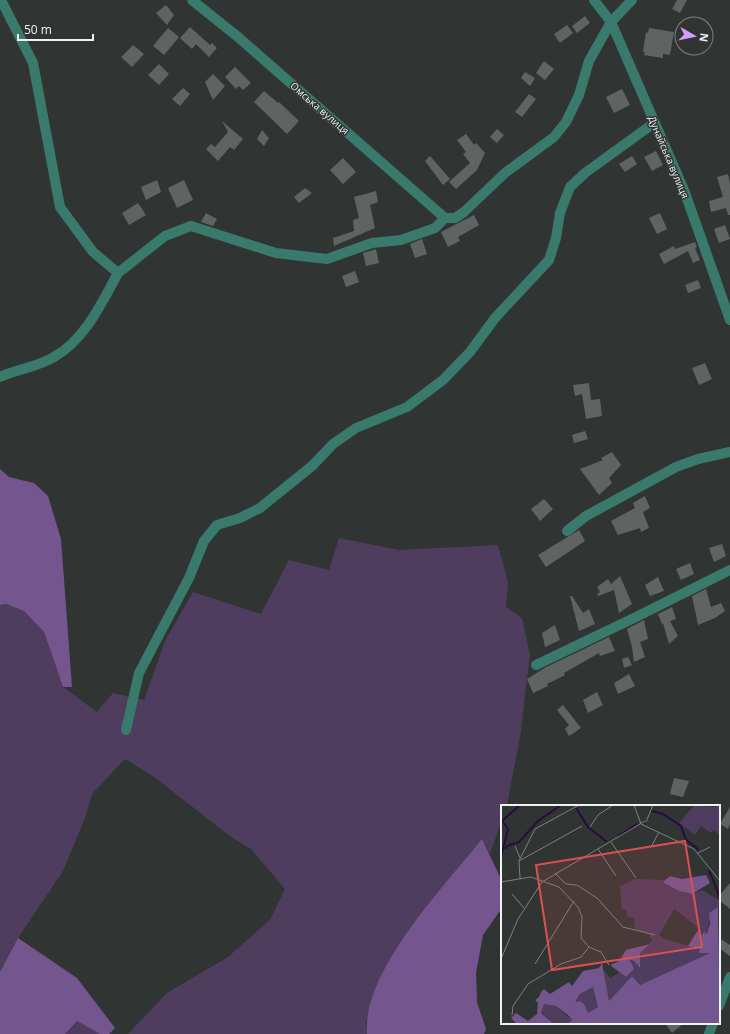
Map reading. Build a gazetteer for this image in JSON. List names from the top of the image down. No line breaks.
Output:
{"streets":{"street":["Омська вулиця","Дунайська вулиця"]},"scale_bar":"50 m","north":"right"}
